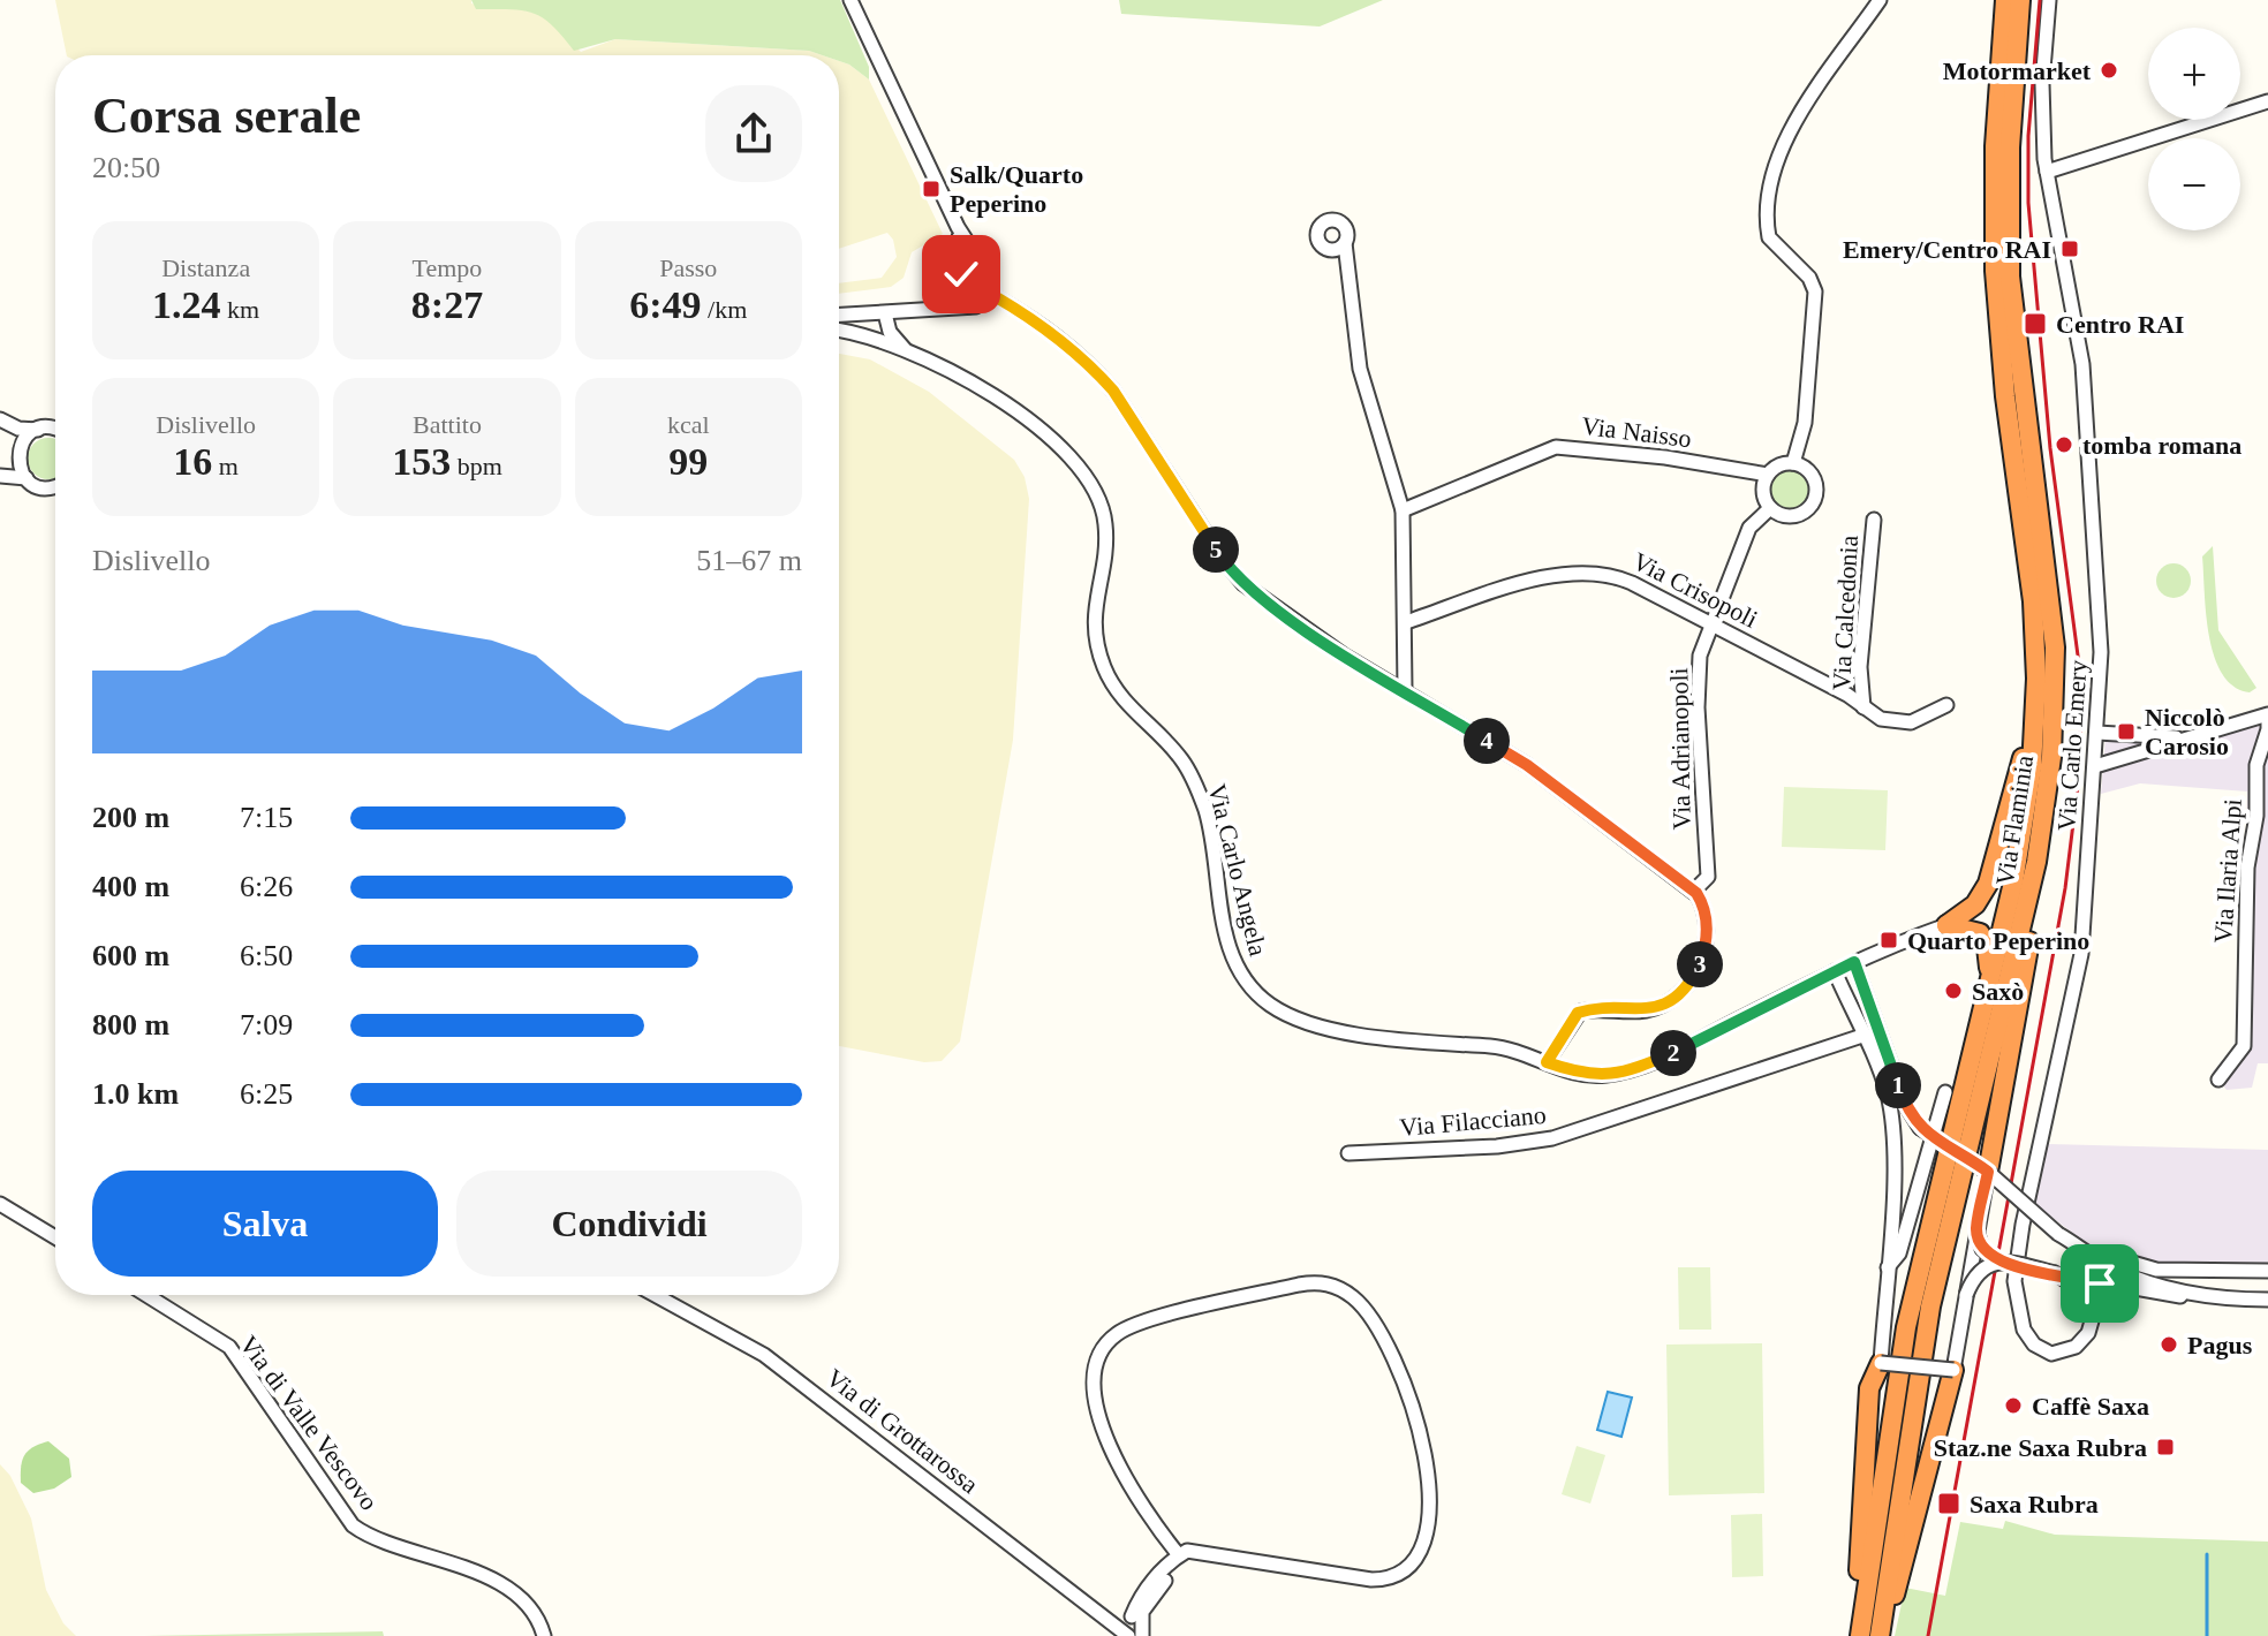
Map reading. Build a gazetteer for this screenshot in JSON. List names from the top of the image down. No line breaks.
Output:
{"streets":{"highway":["Via Flaminia"],"street":["Via Naisso","Via Crisopoli","Via Calcedonia","Via Carlo Emery","Via Adrianopoli","Via Carlo Angela","Via Ilaria Alpi","Via Filacciano","Via di Valle Vescovo","Via di Grottarossa"]},"crossings":[["Via Naisso","Via Adrianopoli"],["Via Crisopoli","Via Calcedonia"],["Via Crisopoli","Via Adrianopoli"]],"places":{"other":["Motormarket","tomba romana","Saxò","Pagus","Caffè Saxa"],"transit":["Salk/Quarto Peperino","Emery/Centro RAI","Centro RAI","Niccolò Carosio","Quarto Peperino","Staz.ne Saxa Rubra","Saxa Rubra"]},"page":{"map_buttons":["+","−"],"heading":["Corsa serale","20:50"],"stats":[["Distanza","1.24 km"],["Tempo","8:27"],["Passo","6:49 /km"],["Dislivello","16 m"],["Battito","153 bpm"],["kcal","99"]],"chart":["Dislivello","51–67 m"],"pins":["5","4","3","2","1"],"list":[{"name":"200 m","note":"7:15"},{"name":"400 m","note":"6:26"},{"name":"600 m","note":"6:50"},{"name":"800 m","note":"7:09"},{"name":"1.0 km","note":"6:25"}],"buttons":["Salva","Condividi"]}}
